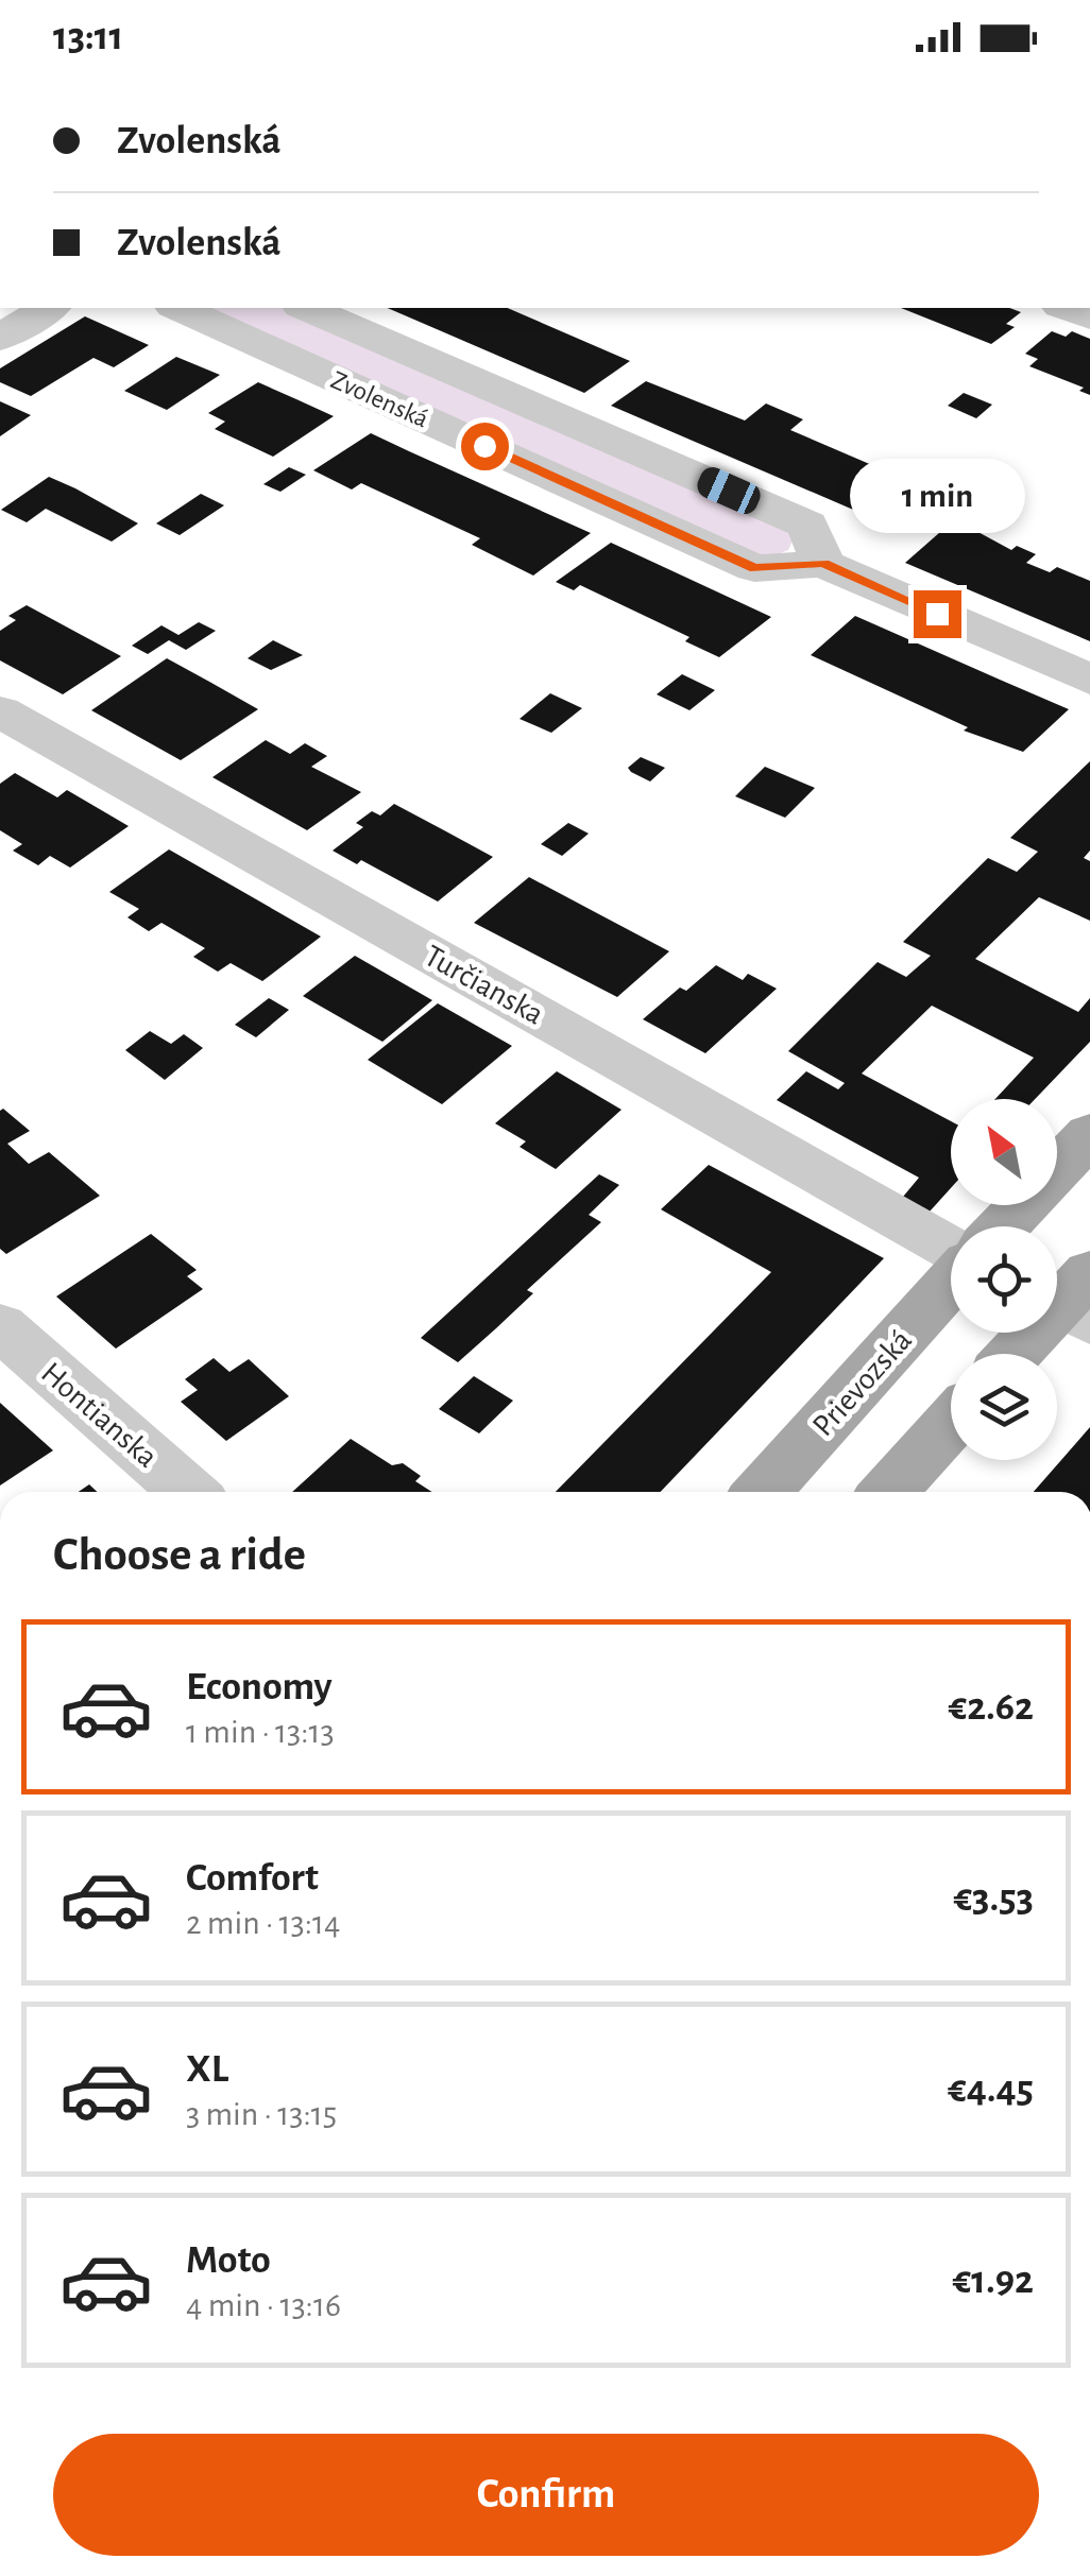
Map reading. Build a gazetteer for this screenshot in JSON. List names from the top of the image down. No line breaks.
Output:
{"streets":{"main road":["Prievozská"],"street":["Zvolenská","Turčianska","Hontianska"]},"north":"top left","page":{"status":"13:11","banner":["Zvolenská","Zvolenská"],"bubble":"1 min","heading":"Choose a ride","list":[{"name":"Economy","note":"1 min · 13:13","value":"€2.62"},{"name":"Comfort","note":"2 min · 13:14","value":"€3.53"},{"name":"XL","note":"3 min · 13:15","value":"€4.45"},{"name":"Moto","note":"4 min · 13:16","value":"€1.92"}],"buttons":"Confirm"}}
